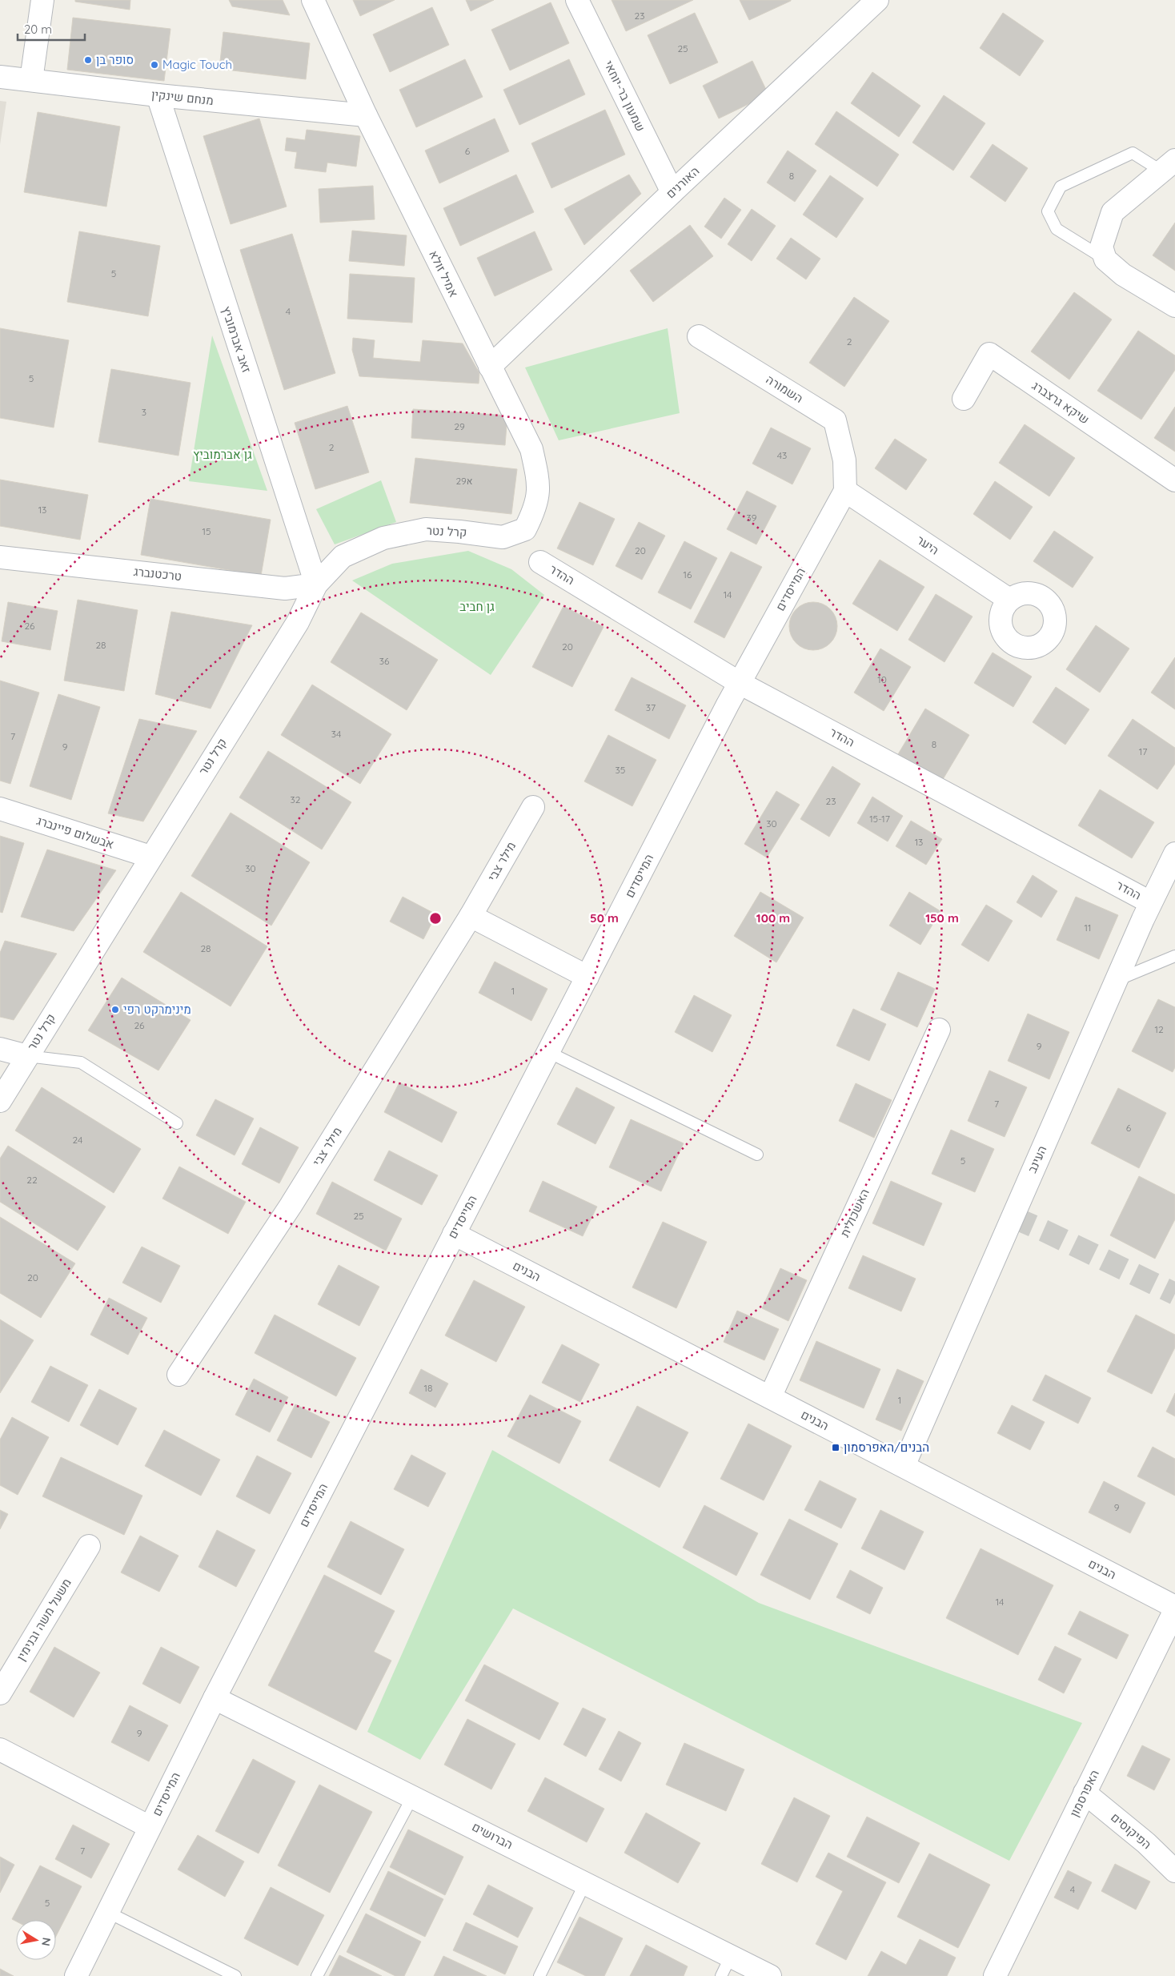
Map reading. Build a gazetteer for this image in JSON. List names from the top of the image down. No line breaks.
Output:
{"streets":{"street":["שמעון בר-יוחאי","מנחם שינקין","האורנים","אמיל זולא","זאב אברמוביץ","השמורה","שיקא גרצברג","קרל נטר","היער","טרכטנברג","ההדר","המייסדים","אבשלום פיינברג","מילר צבי","העינב","האשכולית","הבנים","משעל משה ובנימין","האפרסמון","הפיקוסים","הברושים"]},"crossings":[["שמעון בר-יוחאי","האורנים"],["מנחם שינקין","אמיל זולא"],["מנחם שינקין","זאב אברמוביץ"],["האורנים","אמיל זולא"],["אמיל זולא","קרל נטר"],["זאב אברמוביץ","קרל נטר"],["זאב אברמוביץ","טרכטנברג"],["השמורה","היער"],["השמורה","המייסדים"],["קרל נטר","טרכטנברג"],["קרל נטר","אבשלום פיינברג"],["היער","המייסדים"],["ההדר","המייסדים"],["ההדר","העינב"],["המייסדים","הבנים"],["המייסדים","הברושים"],["העינב","הבנים"],["האשכולית","הבנים"],["האפרסמון","הפיקוסים"]],"parks":["גן אברמוביץ","גן חביב"],"places":{"other":["סופר בן","Magic Touch","מינימרקט רפי"],"transit":["הבנים/האפרסמון"]},"house_numbers":["23","25","6","8","5","4","2","5","3","29","2","43","29א","13","39","15","20","16","14","26","28","20","36","10","37","34","7","8","9","17","35","32","23","15-17","30","13","30","11","28","1","26","12","9","7","6","24","5","22","25","20","18","1","9","14","9","7","4","5"],"scale_bar":"20 m","north":"right","rings":["50 m","100 m","150 m"]}
